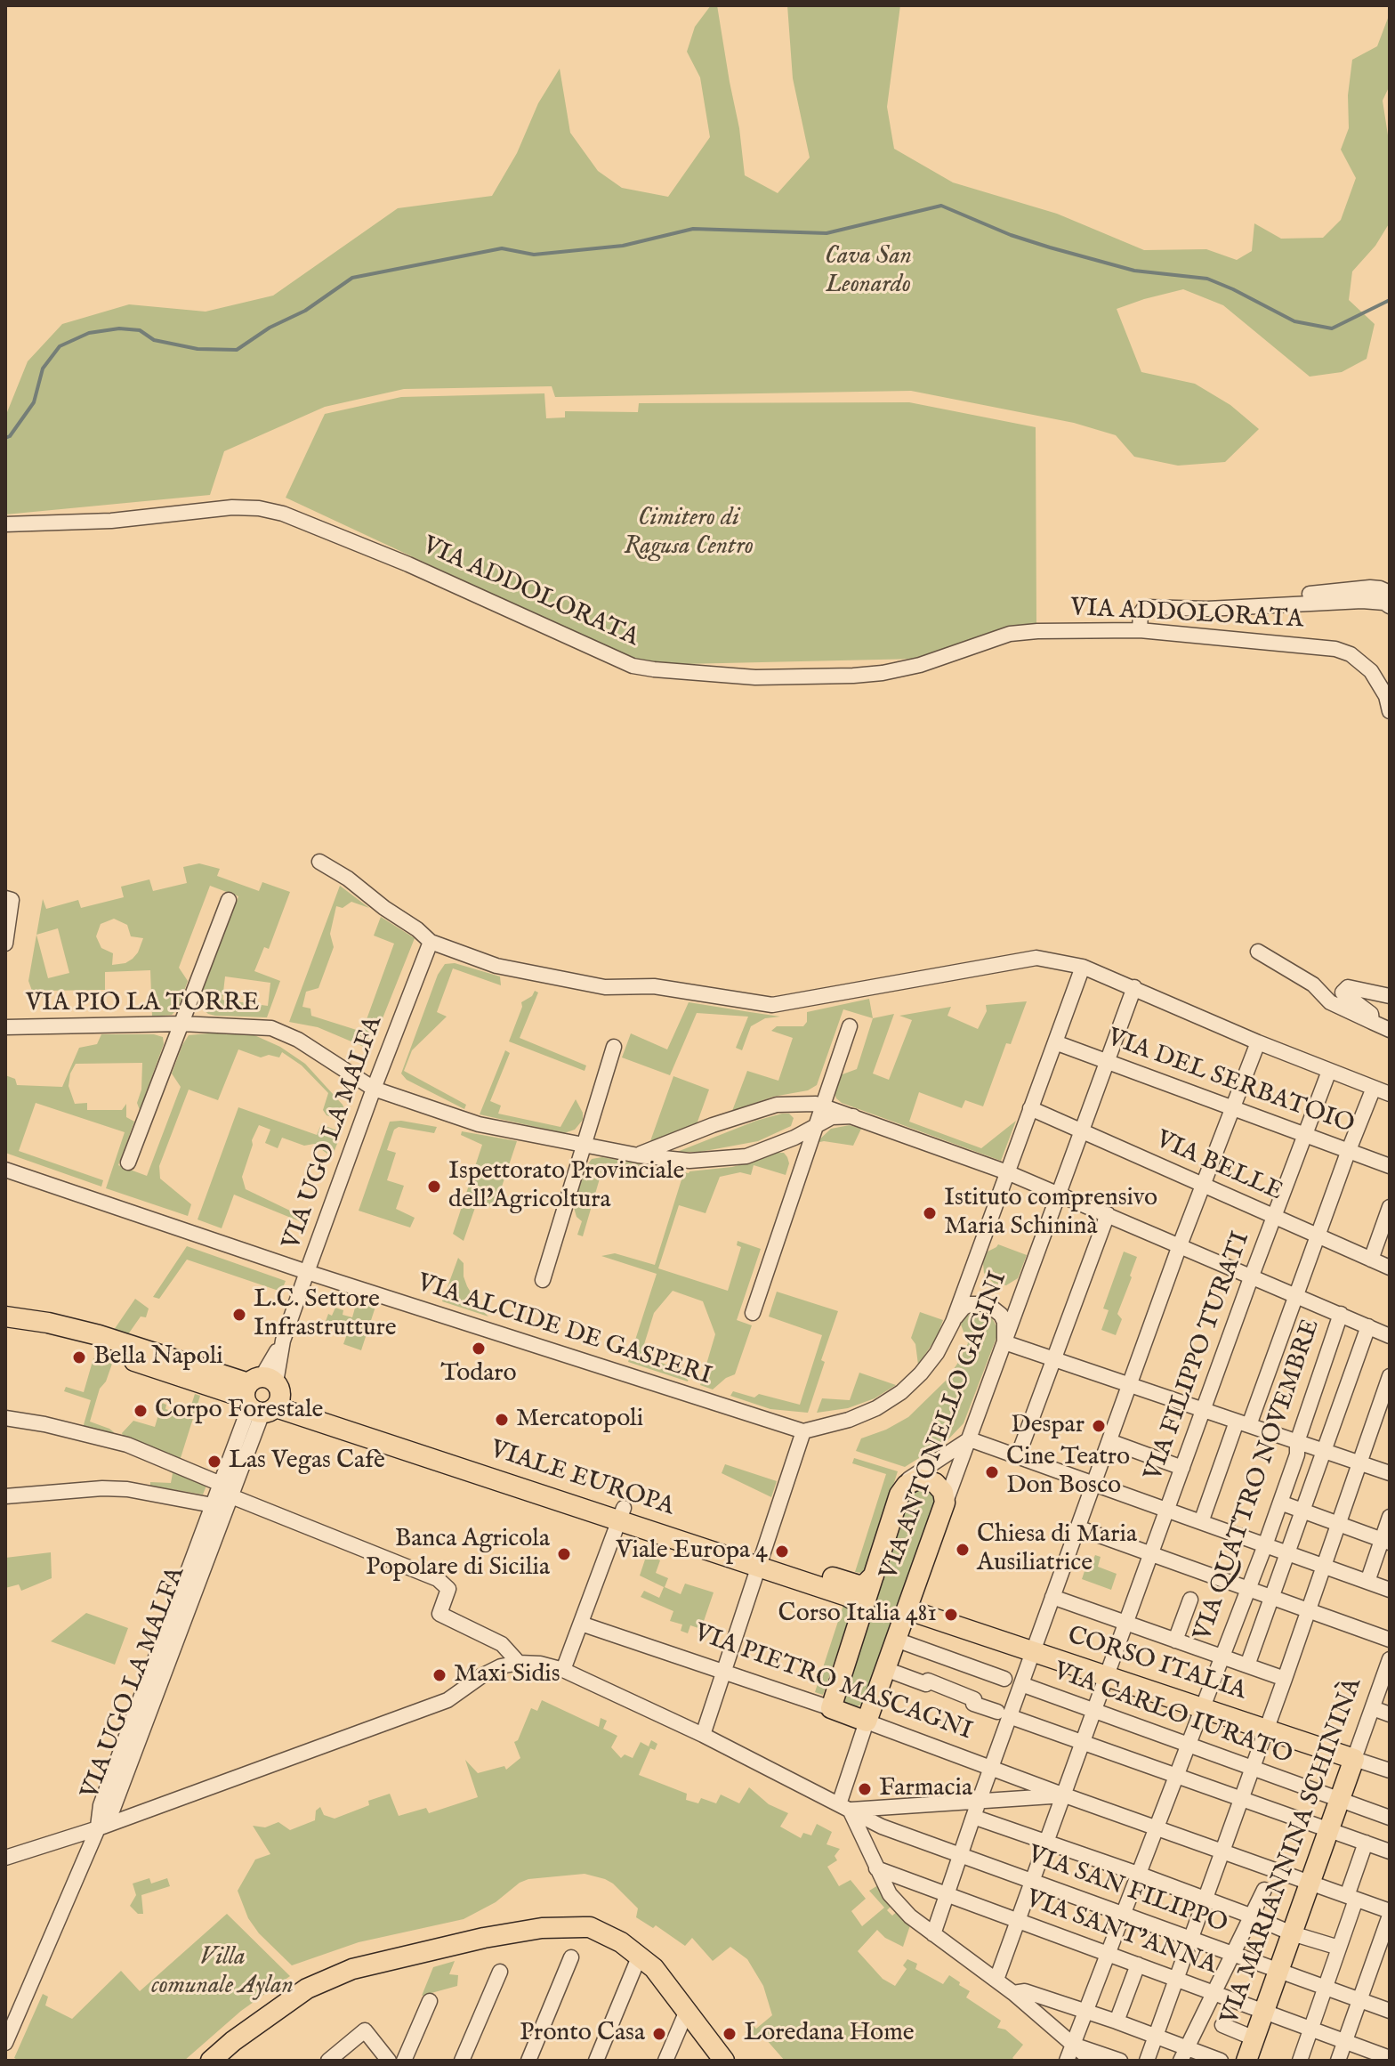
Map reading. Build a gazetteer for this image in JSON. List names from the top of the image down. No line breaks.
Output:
{"streets":{"main road":["VIA ANTONELLO GAGINI","VIALE EUROPA","CORSO ITALIA","VIA PIETRO MASCAGNI","VIA MARIANNINA SCHININÀ"],"street":["VIA ADDOLORATA","VIA PIO LA TORRE","VIA DEL SERBATOIO","VIA UGO LA MALFA","VIA BELLE","VIA ALCIDE DE GASPERI","VIA FILIPPO TURATI","VIA QUATTRO NOVEMBRE","VIA CARLO IURATO","VIA SAN FILIPPO","VIA SANT'ANNA"]},"crossings":[["VIA PIO LA TORRE","VIA UGO LA MALFA"],["VIA DEL SERBATOIO","VIA FILIPPO TURATI"],["VIA DEL SERBATOIO","VIA ANTONELLO GAGINI"],["VIA UGO LA MALFA","VIA ALCIDE DE GASPERI"],["VIA UGO LA MALFA","VIALE EUROPA"],["VIA BELLE","VIA FILIPPO TURATI"],["VIA BELLE","VIA ANTONELLO GAGINI"],["VIA FILIPPO TURATI","CORSO ITALIA"],["VIA FILIPPO TURATI","VIA PIETRO MASCAGNI"],["VIA FILIPPO TURATI","VIA CARLO IURATO"],["VIA FILIPPO TURATI","VIA SAN FILIPPO"],["VIA FILIPPO TURATI","VIA SANT'ANNA"],["VIA ANTONELLO GAGINI","CORSO ITALIA"],["VIA ANTONELLO GAGINI","VIA PIETRO MASCAGNI"],["VIA ANTONELLO GAGINI","VIA SAN FILIPPO"],["VIA QUATTRO NOVEMBRE","CORSO ITALIA"],["VIA QUATTRO NOVEMBRE","VIA PIETRO MASCAGNI"],["VIA QUATTRO NOVEMBRE","VIA CARLO IURATO"],["VIA QUATTRO NOVEMBRE","VIA SAN FILIPPO"],["VIA QUATTRO NOVEMBRE","VIA SANT'ANNA"],["CORSO ITALIA","VIA MARIANNINA SCHININÀ"],["VIA PIETRO MASCAGNI","VIA MARIANNINA SCHININÀ"],["VIA CARLO IURATO","VIA MARIANNINA SCHININÀ"],["VIA MARIANNINA SCHININÀ","VIA SAN FILIPPO"],["VIA MARIANNINA SCHININÀ","VIA SANT'ANNA"]],"parks":["Cava San Leonardo","Cimitero di Ragusa Centro","Villa comunale Aylan"],"places":["Ispettorato Provinciale dell'Agricoltura","Istituto comprensivo Maria Schininà","L.C. Settore Infrastrutture","Todaro","Bella Napoli","Corpo Forestale","Mercatopoli","Despar","Las Vegas Cafè","Cine Teatro Don Bosco","Chiesa di Maria Ausiliatrice","Viale Europa 4","Banca Agricola Popolare di Sicilia","Corso Italia 481","Maxi Sidis","Farmacia","Pronto Casa","Loredana Home"]}
